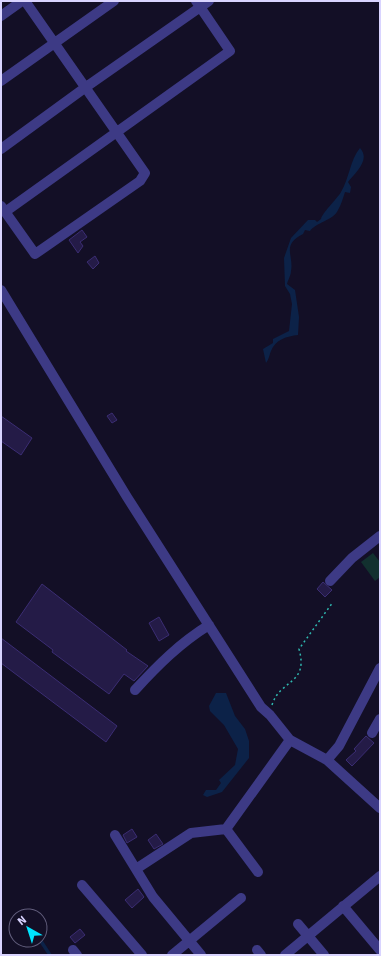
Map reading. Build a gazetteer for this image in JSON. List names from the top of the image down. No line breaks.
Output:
{"north":"top left"}
